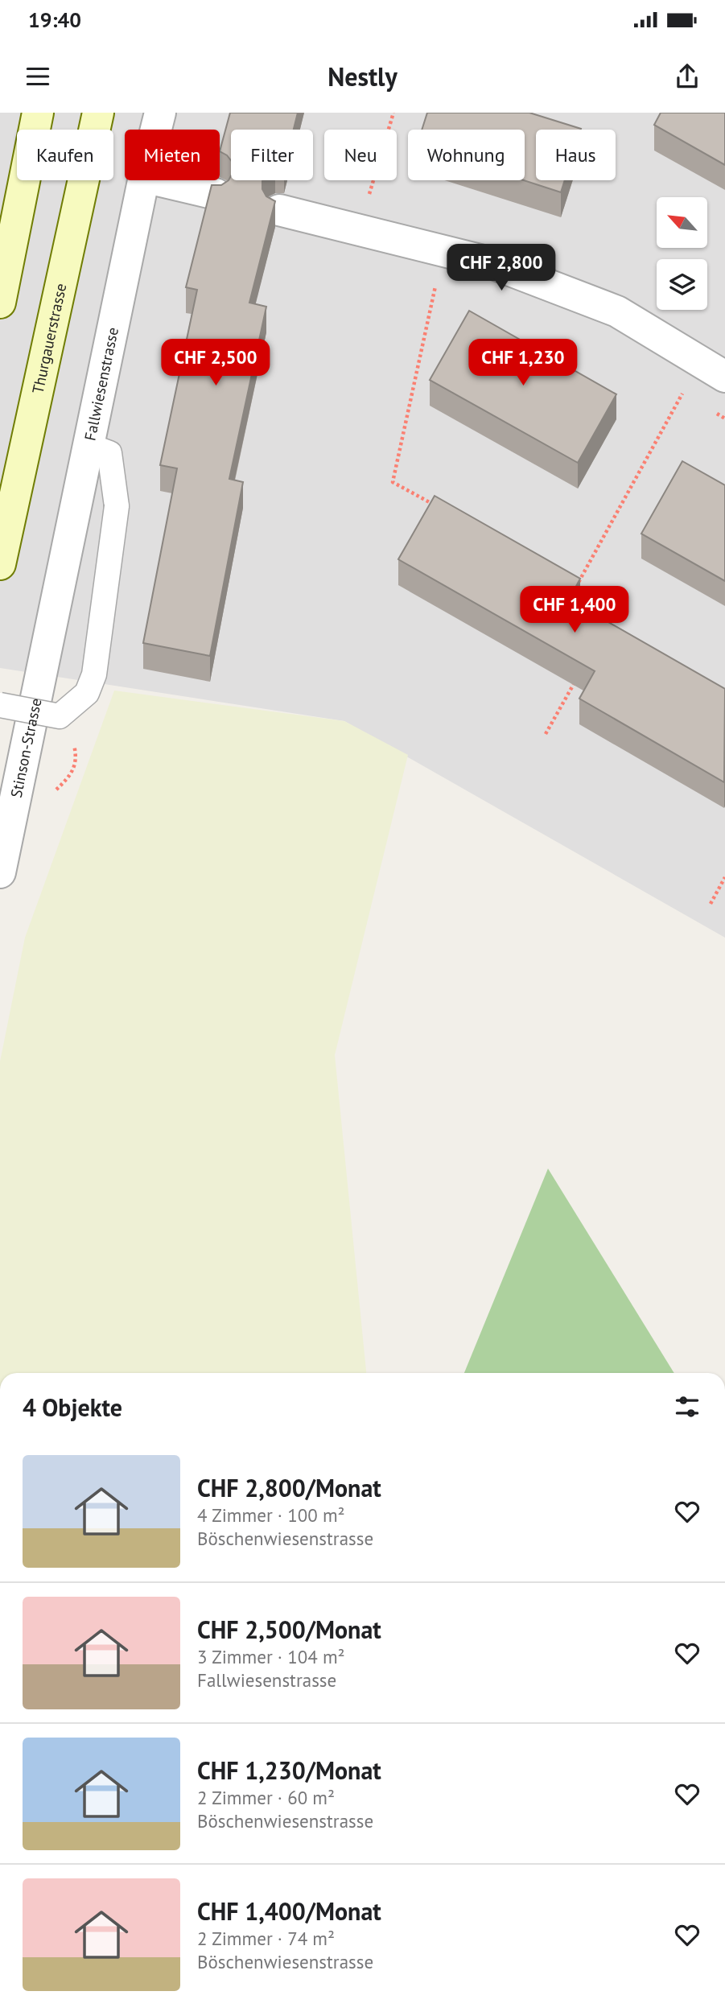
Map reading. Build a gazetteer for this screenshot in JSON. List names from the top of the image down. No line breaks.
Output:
{"streets":{"main road":["Thurgauerstrasse"],"street":["Fallwiesenstrasse","Stinson-Strasse"]},"crossings":[["Fallwiesenstrasse","Stinson-Strasse"]],"north":"top left","page":{"status":"19:40","header":"Nestly","chip":["Kaufen","Mieten","Filter","Neu","Wohnung","Haus"],"price":["CHF 2,800","CHF 2,500","CHF 1,230","CHF 1,400"],"heading":"4 Objekte","list":[{"name":"CHF 2,800/Monat","note":"4 Zimmer · 100 m² · Böschenwiesenstrasse"},{"name":"CHF 2,500/Monat","note":"3 Zimmer · 104 m² · Fallwiesenstrasse"},{"name":"CHF 1,230/Monat","note":"2 Zimmer · 60 m² · Böschenwiesenstrasse"},{"name":"CHF 1,400/Monat","note":"2 Zimmer · 74 m² · Böschenwiesenstrasse"}]}}
